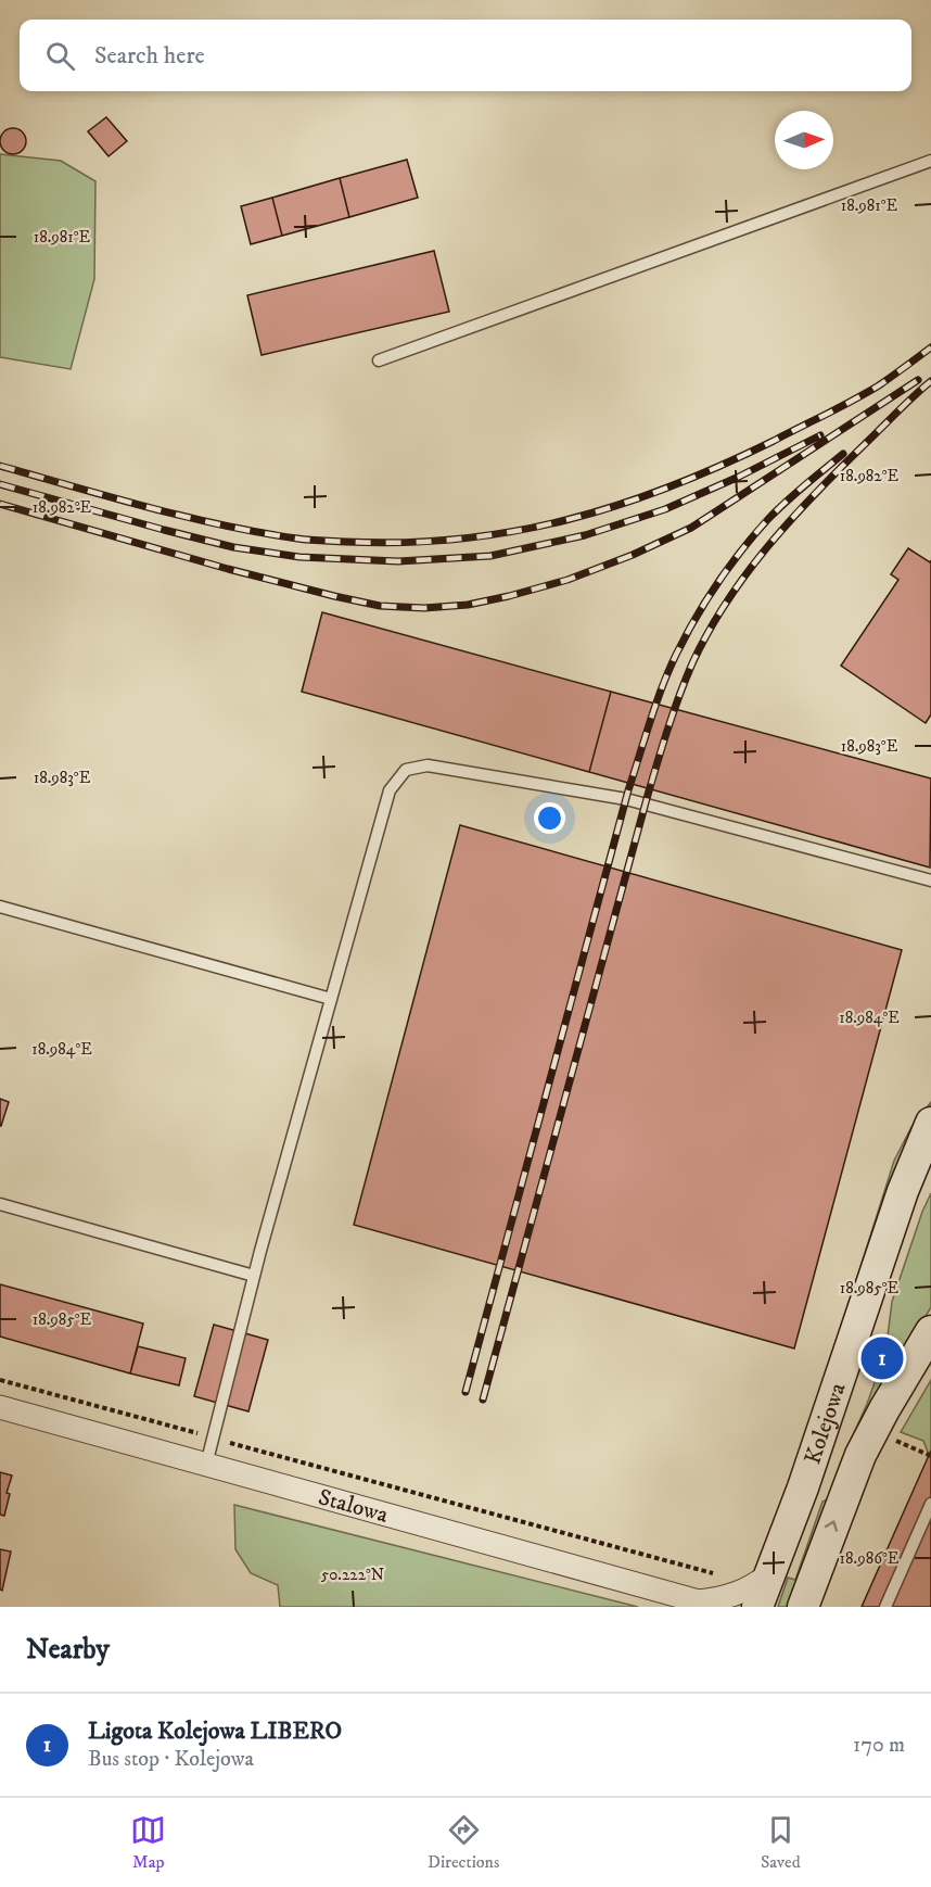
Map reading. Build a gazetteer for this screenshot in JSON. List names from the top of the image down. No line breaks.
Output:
{"streets":{"street":["Kolejowa","Stalowa"]},"north":"right","page":{"search":"Search here","pins":"1","heading":"Nearby","list":[{"mark":"1","name":"Ligota Kolejowa LIBERO","note":"Bus stop · Kolejowa","value":"170 m"}],"nav":["Map","Directions","Saved"]},"coordinates":["18.981°E","18.982°E","18.983°E","18.984°E","18.985°E","18.986°E","50.222°N"]}
